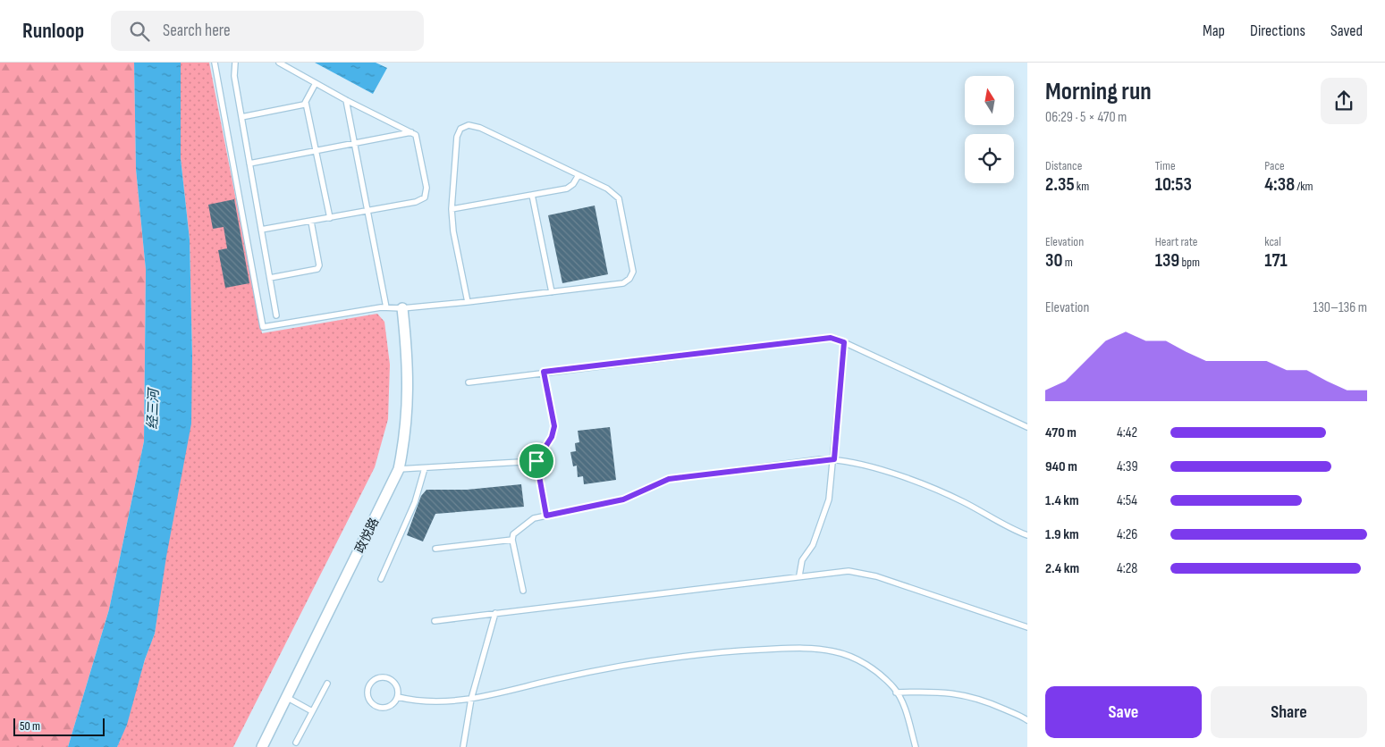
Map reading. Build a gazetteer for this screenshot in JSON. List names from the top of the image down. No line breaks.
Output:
{"streets":{"street":["政悦路"]},"water":["经三河"],"scale_bar":"50 m","north":"top","page":{"header":"Runloop","search":"Search here","nav":["Map","Directions","Saved"],"heading":["Morning run","06:29 · 5 × 470 m"],"stats":[["Distance","2.35 km"],["Time","10:53"],["Pace","4:38 /km"],["Elevation","30 m"],["Heart rate","139 bpm"],["kcal","171"]],"chart":["Elevation","130–136 m"],"list":[{"name":"470 m","note":"4:42"},{"name":"940 m","note":"4:39"},{"name":"1.4 km","note":"4:54"},{"name":"1.9 km","note":"4:26"},{"name":"2.4 km","note":"4:28"}],"buttons":["Save","Share"],"scale":"50 m"}}
